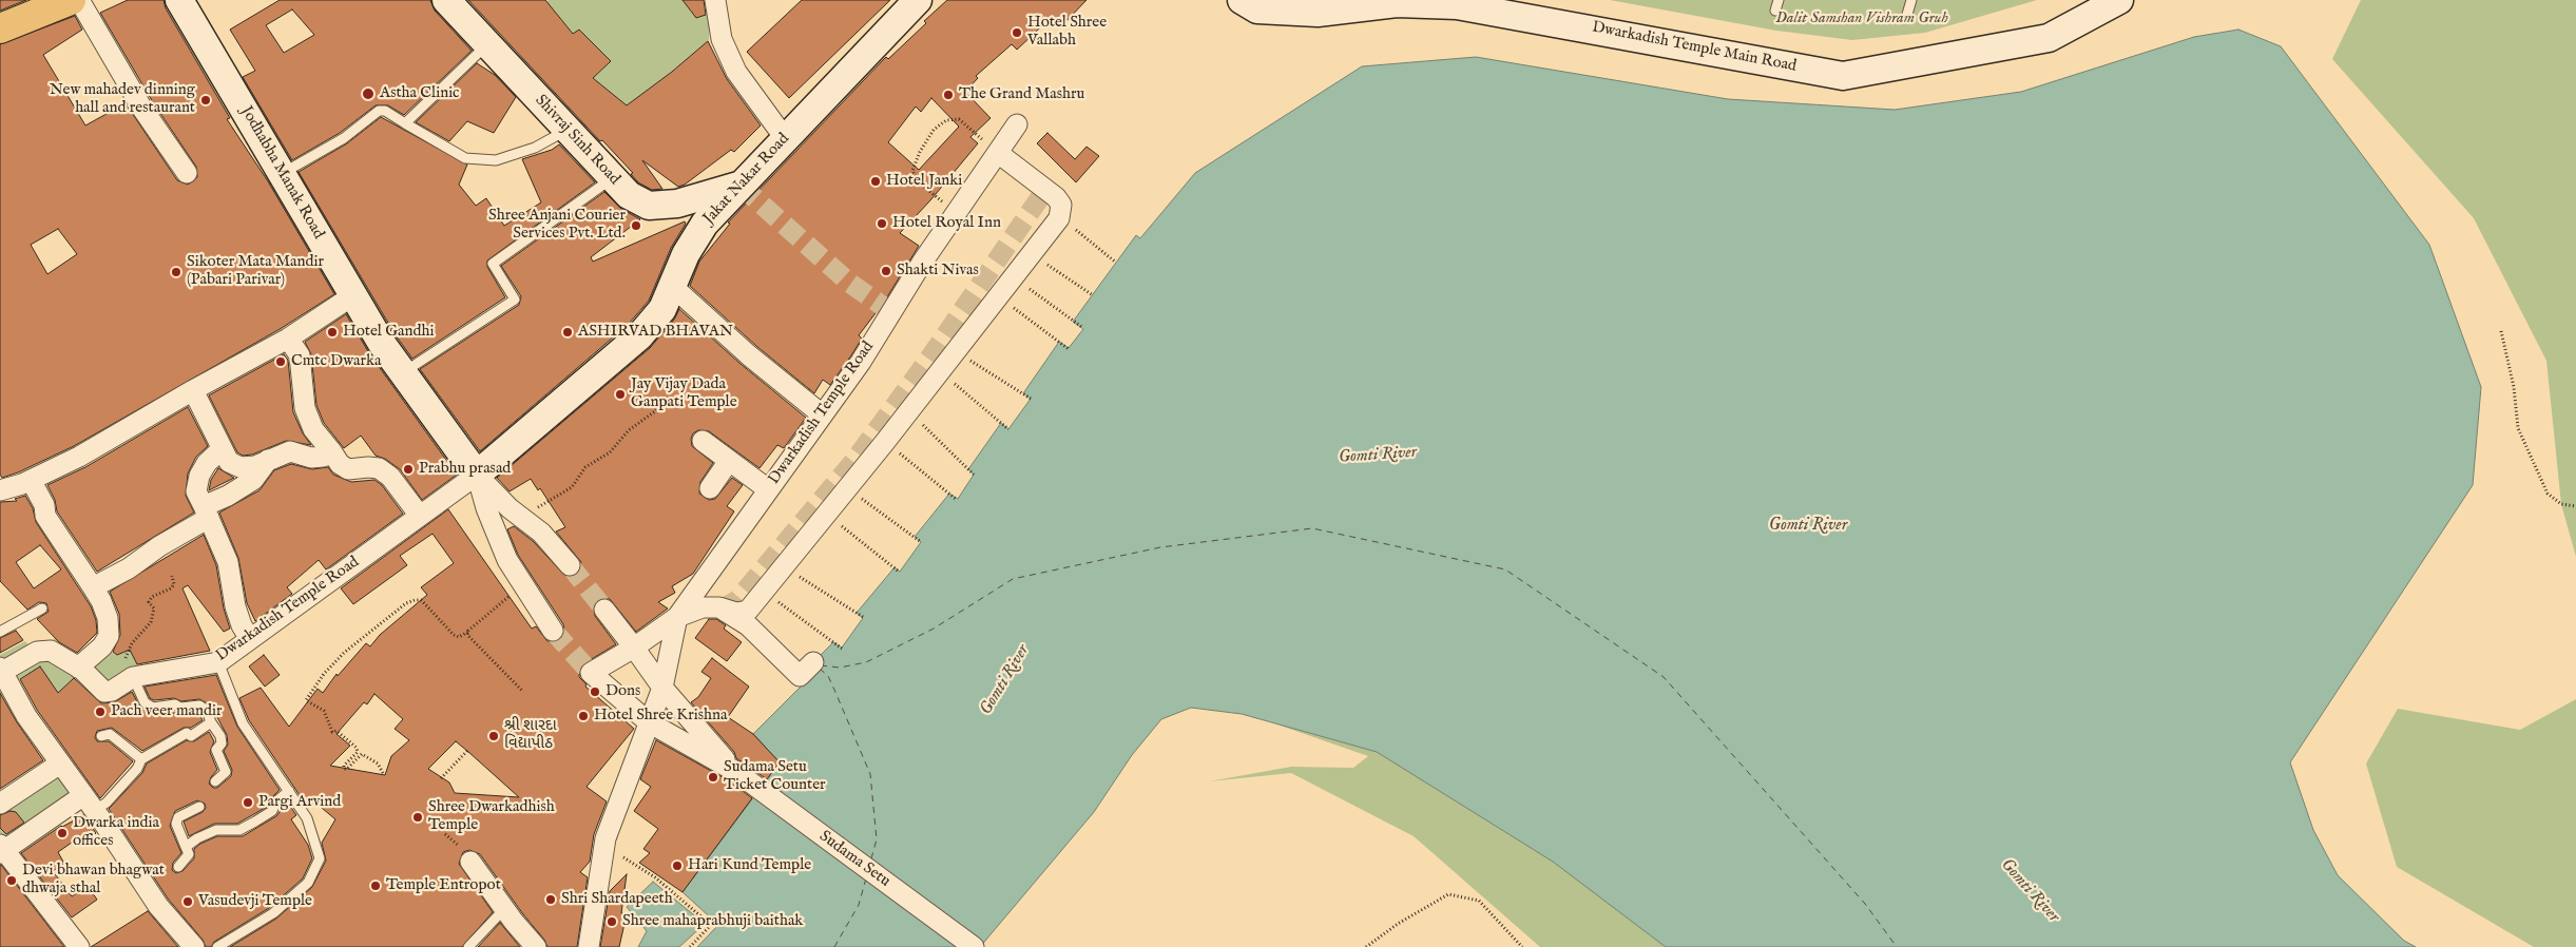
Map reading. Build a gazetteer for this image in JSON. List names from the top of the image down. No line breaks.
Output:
{"streets":{"main road":["Dwarkadish Temple Main Road","Shivraj Sinh Road","Jodhabha Manak Road","Jakat Nakar Road"],"street":["Dwarkadish Temple Road","Sudama Setu"]},"crossings":[["Shivraj Sinh Road","Jakat Nakar Road"],["Jodhabha Manak Road","Jakat Nakar Road"],["Jodhabha Manak Road","Dwarkadish Temple Road"],["Jakat Nakar Road","Dwarkadish Temple Road"]],"water":["Gomti River"],"parks":["Dalit Samshan Vishram Gruh"],"places":["Hotel Shree Vallabh","Astha Clinic","The Grand Mashru","New mahadev dinning hall and restaurant","Hotel Janki","Hotel Royal Inn","Shree Anjani Courier Services Pvt. Ltd.","Shakti Nivas","Sikoter Mata Mandir (Pabari Parivar)","Hotel Gandhi","ASHIRVAD BHAVAN","Cmtc Dwarka","Jay Vijay Dada Ganpati Temple","Prabhu prasad","Dons","Pach veer mandir","Hotel Shree Krishna","શ્રી શારદા વિદ્યાપીઠ","Sudama Setu Ticket Counter","Pargi Arvind","Shree Dwarkadhish Temple","Dwarka india offices","Hari Kund Temple","Devi bhawan bhagwat dhwaja sthal","Temple Entropot","Shri Shardapeeth","Vasudevji Temple","Shree mahaprabhuji baithak"]}
